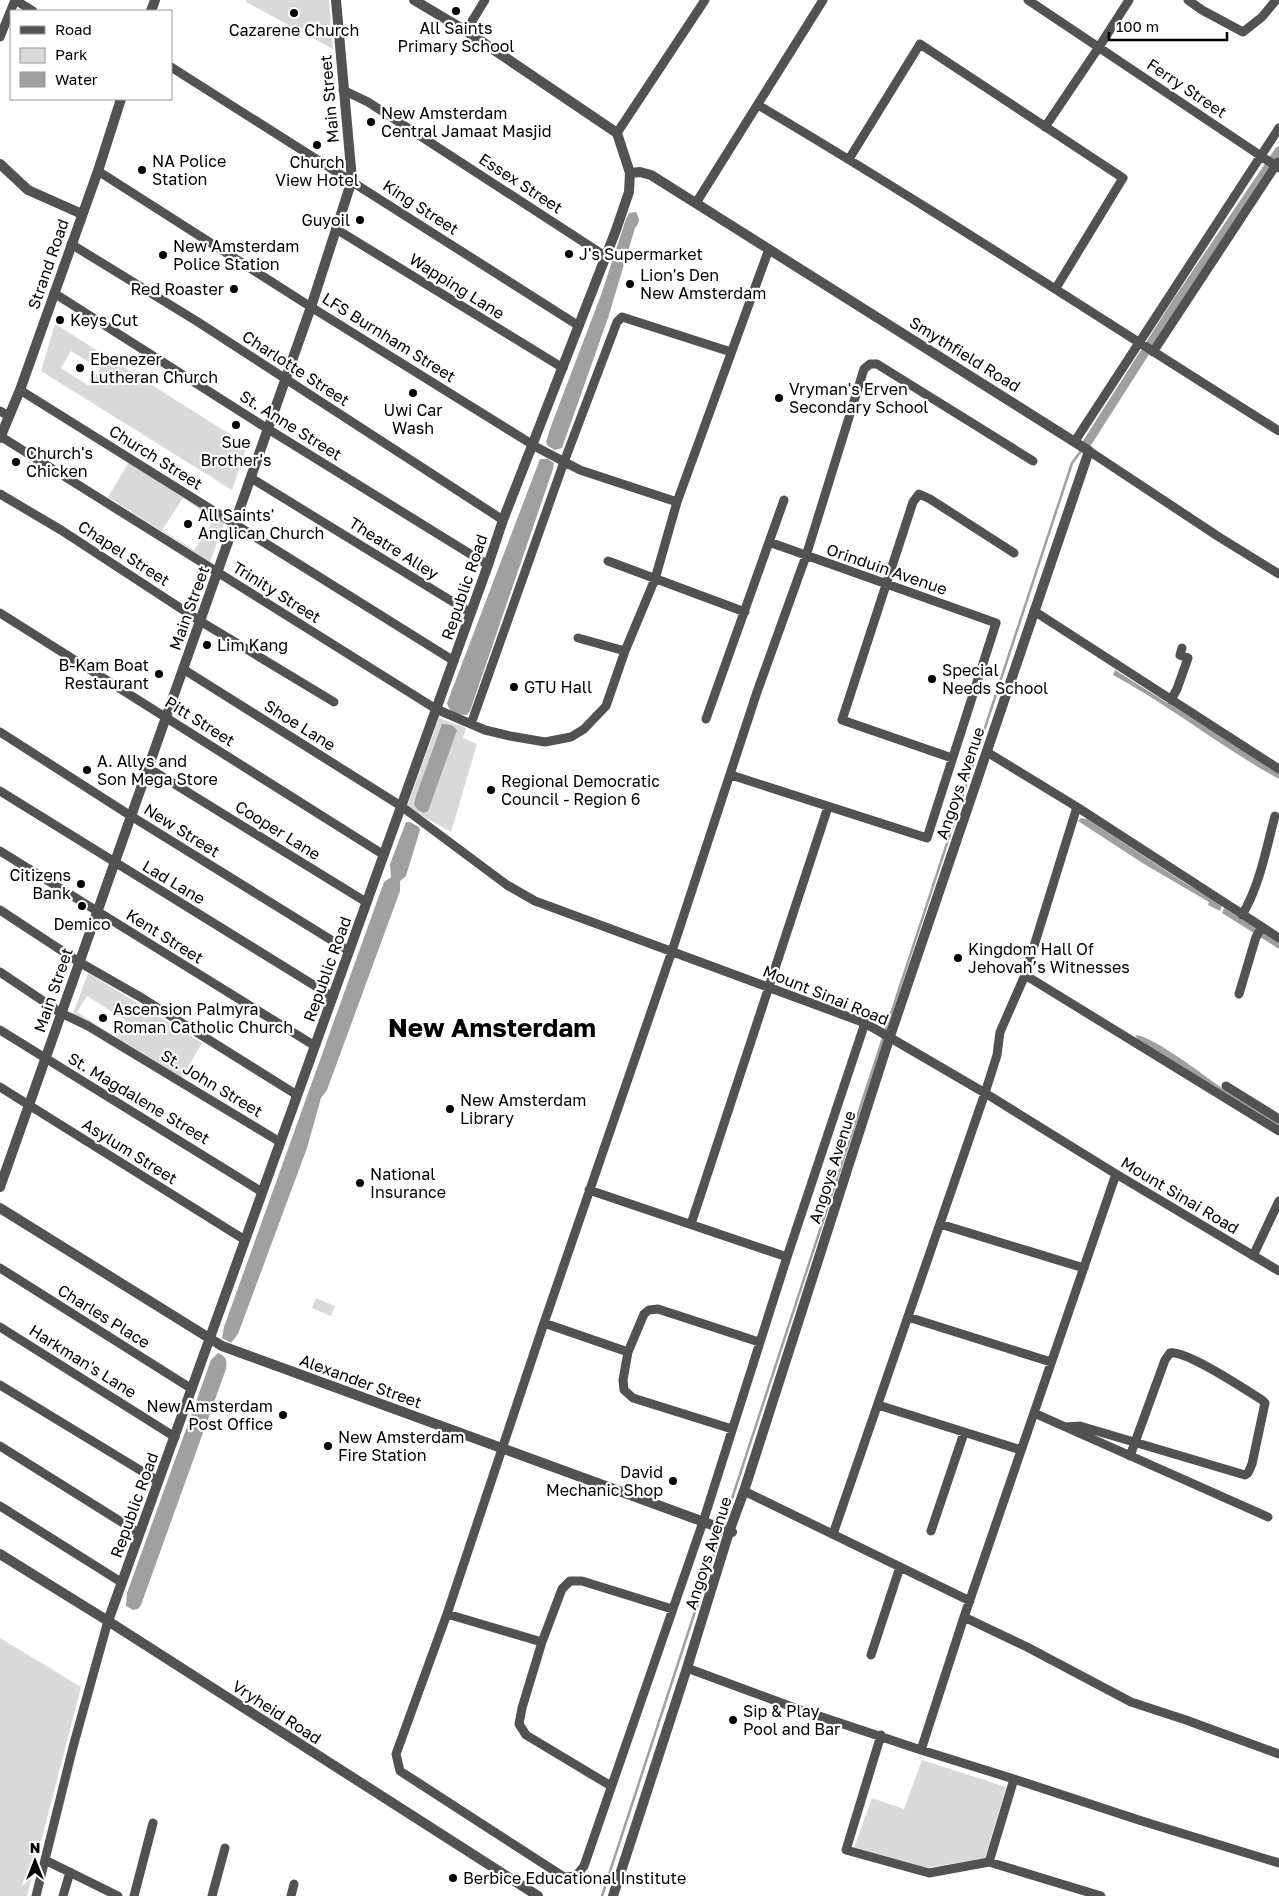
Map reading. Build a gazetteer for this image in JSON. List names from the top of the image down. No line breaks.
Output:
{"streets":{"street":["Ferry Street","Main Street","Essex Street","King Street","Strand Road","Wapping Lane","LFS Burnham Street","Smythfield Road","Charlotte Street","St. Anne Street","Church Street","Theatre Alley","Chapel Street","Orinduin Avenue","Republic Road","Trinity Street","Pitt Street","Shoe Lane","Angoys Avenue","New Street","Cooper Lane","Lad Lane","Kent Street","Mount Sinai Road","St. John Street","St. Magdalene Street","Asylum Street","Charles Place","Harkman's Lane","Alexander Street","Vryheid Road"]},"crossings":[["Main Street","Essex Street"],["Main Street","King Street"],["Main Street","Wapping Lane"],["Main Street","LFS Burnham Street"],["Main Street","Charlotte Street"],["Main Street","St. Anne Street"],["Main Street","Church Street"],["Main Street","Theatre Alley"],["Main Street","Chapel Street"],["Main Street","Trinity Street"],["Main Street","Pitt Street"],["Main Street","Shoe Lane"],["Main Street","New Street"],["Main Street","Cooper Lane"],["Main Street","Lad Lane"],["Main Street","Kent Street"],["Main Street","St. John Street"],["Main Street","St. Magdalene Street"],["Main Street","Asylum Street"],["Essex Street","Republic Road"],["King Street","Republic Road"],["Strand Road","LFS Burnham Street"],["Strand Road","Charlotte Street"],["Strand Road","St. Anne Street"],["Strand Road","Church Street"],["Strand Road","Trinity Street"],["Wapping Lane","Republic Road"],["LFS Burnham Street","Republic Road"],["LFS Burnham Street","Trinity Street"],["Smythfield Road","Republic Road"],["Smythfield Road","Trinity Street"],["Smythfield Road","Angoys Avenue"],["Charlotte Street","Republic Road"],["St. Anne Street","Republic Road"],["Church Street","Republic Road"],["Theatre Alley","Republic Road"],["Republic Road","Trinity Street"],["Republic Road","Pitt Street"],["Republic Road","Shoe Lane"],["Republic Road","New Street"],["Republic Road","Cooper Lane"],["Republic Road","Lad Lane"],["Republic Road","Kent Street"],["Republic Road","Mount Sinai Road"],["Republic Road","St. John Street"],["Republic Road","St. Magdalene Street"],["Republic Road","Asylum Street"],["Republic Road","Charles Place"],["Republic Road","Harkman's Lane"],["Republic Road","Alexander Street"],["Republic Road","Vryheid Road"],["Shoe Lane","Mount Sinai Road"],["Angoys Avenue","Mount Sinai Road"],["Angoys Avenue","Alexander Street"]],"districts":["New Amsterdam"],"places":["All Saints Primary School","Cazarene Church","New Amsterdam Central Jamaat Masjid","Church View Hotel","NA Police Station","Guyoil","J's Supermarket","New Amsterdam Police Station","Lion's Den New Amsterdam","Red Roaster","Keys Cut","Ebenezer Lutheran Church","Uwi Car Wash","Vryman's Erven Secondary School","Sue Brother's","Church's Chicken","All Saints' Anglican Church","Lim Kang","B-Kam Boat Restaurant","Special Needs School","GTU Hall","A. Allys and Son Mega Store","Regional Democratic Council - Region 6","Citizens Bank","Demico","Kingdom Hall Of Jehovah’s Witnesses","Ascension Palmyra Roman Catholic Church","New Amsterdam Library","National Insurance","New Amsterdam Post Office","New Amsterdam Fire Station","David Mechanic Shop","Sip & Play Pool and Bar","Berbice Educational Institute"],"legend":["Road","Park","Water"],"scale_bar":"100 m","north":"top"}
